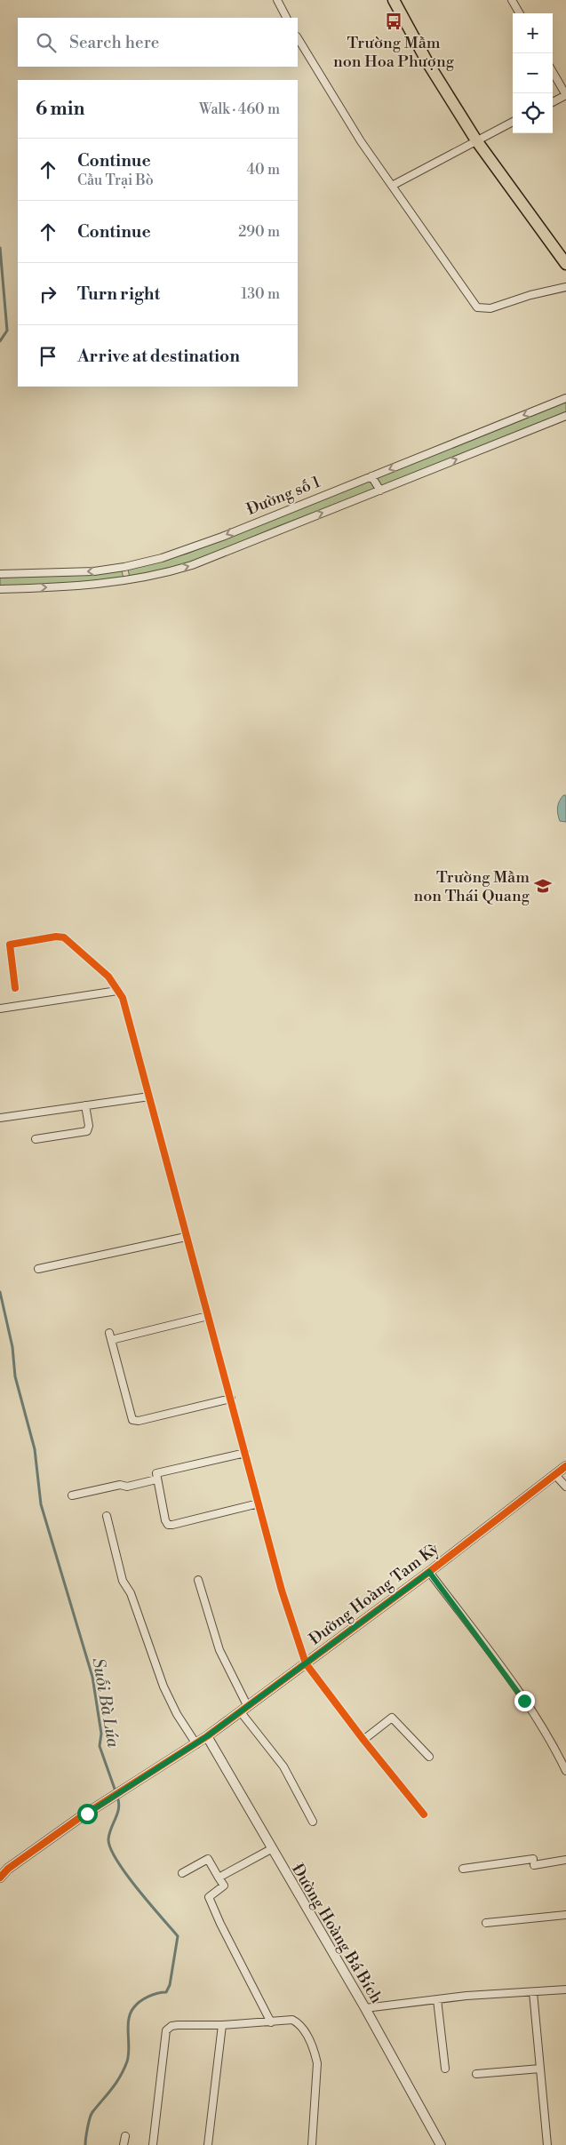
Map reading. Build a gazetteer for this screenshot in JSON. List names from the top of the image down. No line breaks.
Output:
{"streets":{"street":["Đường số 1","Đường Hoàng Tam Kỳ","Đường Hoàng Bá Bích"]},"crossings":[["Đường Hoàng Tam Kỳ","Đường Hoàng Bá Bích"]],"water":["Suối Bà Lúa"],"places":{"bus stop":["Trường Mầm non Hoa Phượng"],"school or university":["Trường Mầm non Thái Quang"]},"page":{"map_buttons":["+","−"],"search":"Search here","heading":["6 min","Walk · 460 m"],"list":[["Continue","Cầu Trại Bò","40 m"],["Continue","290 m"],["Turn right","130 m"],"Arrive at destination"]}}
